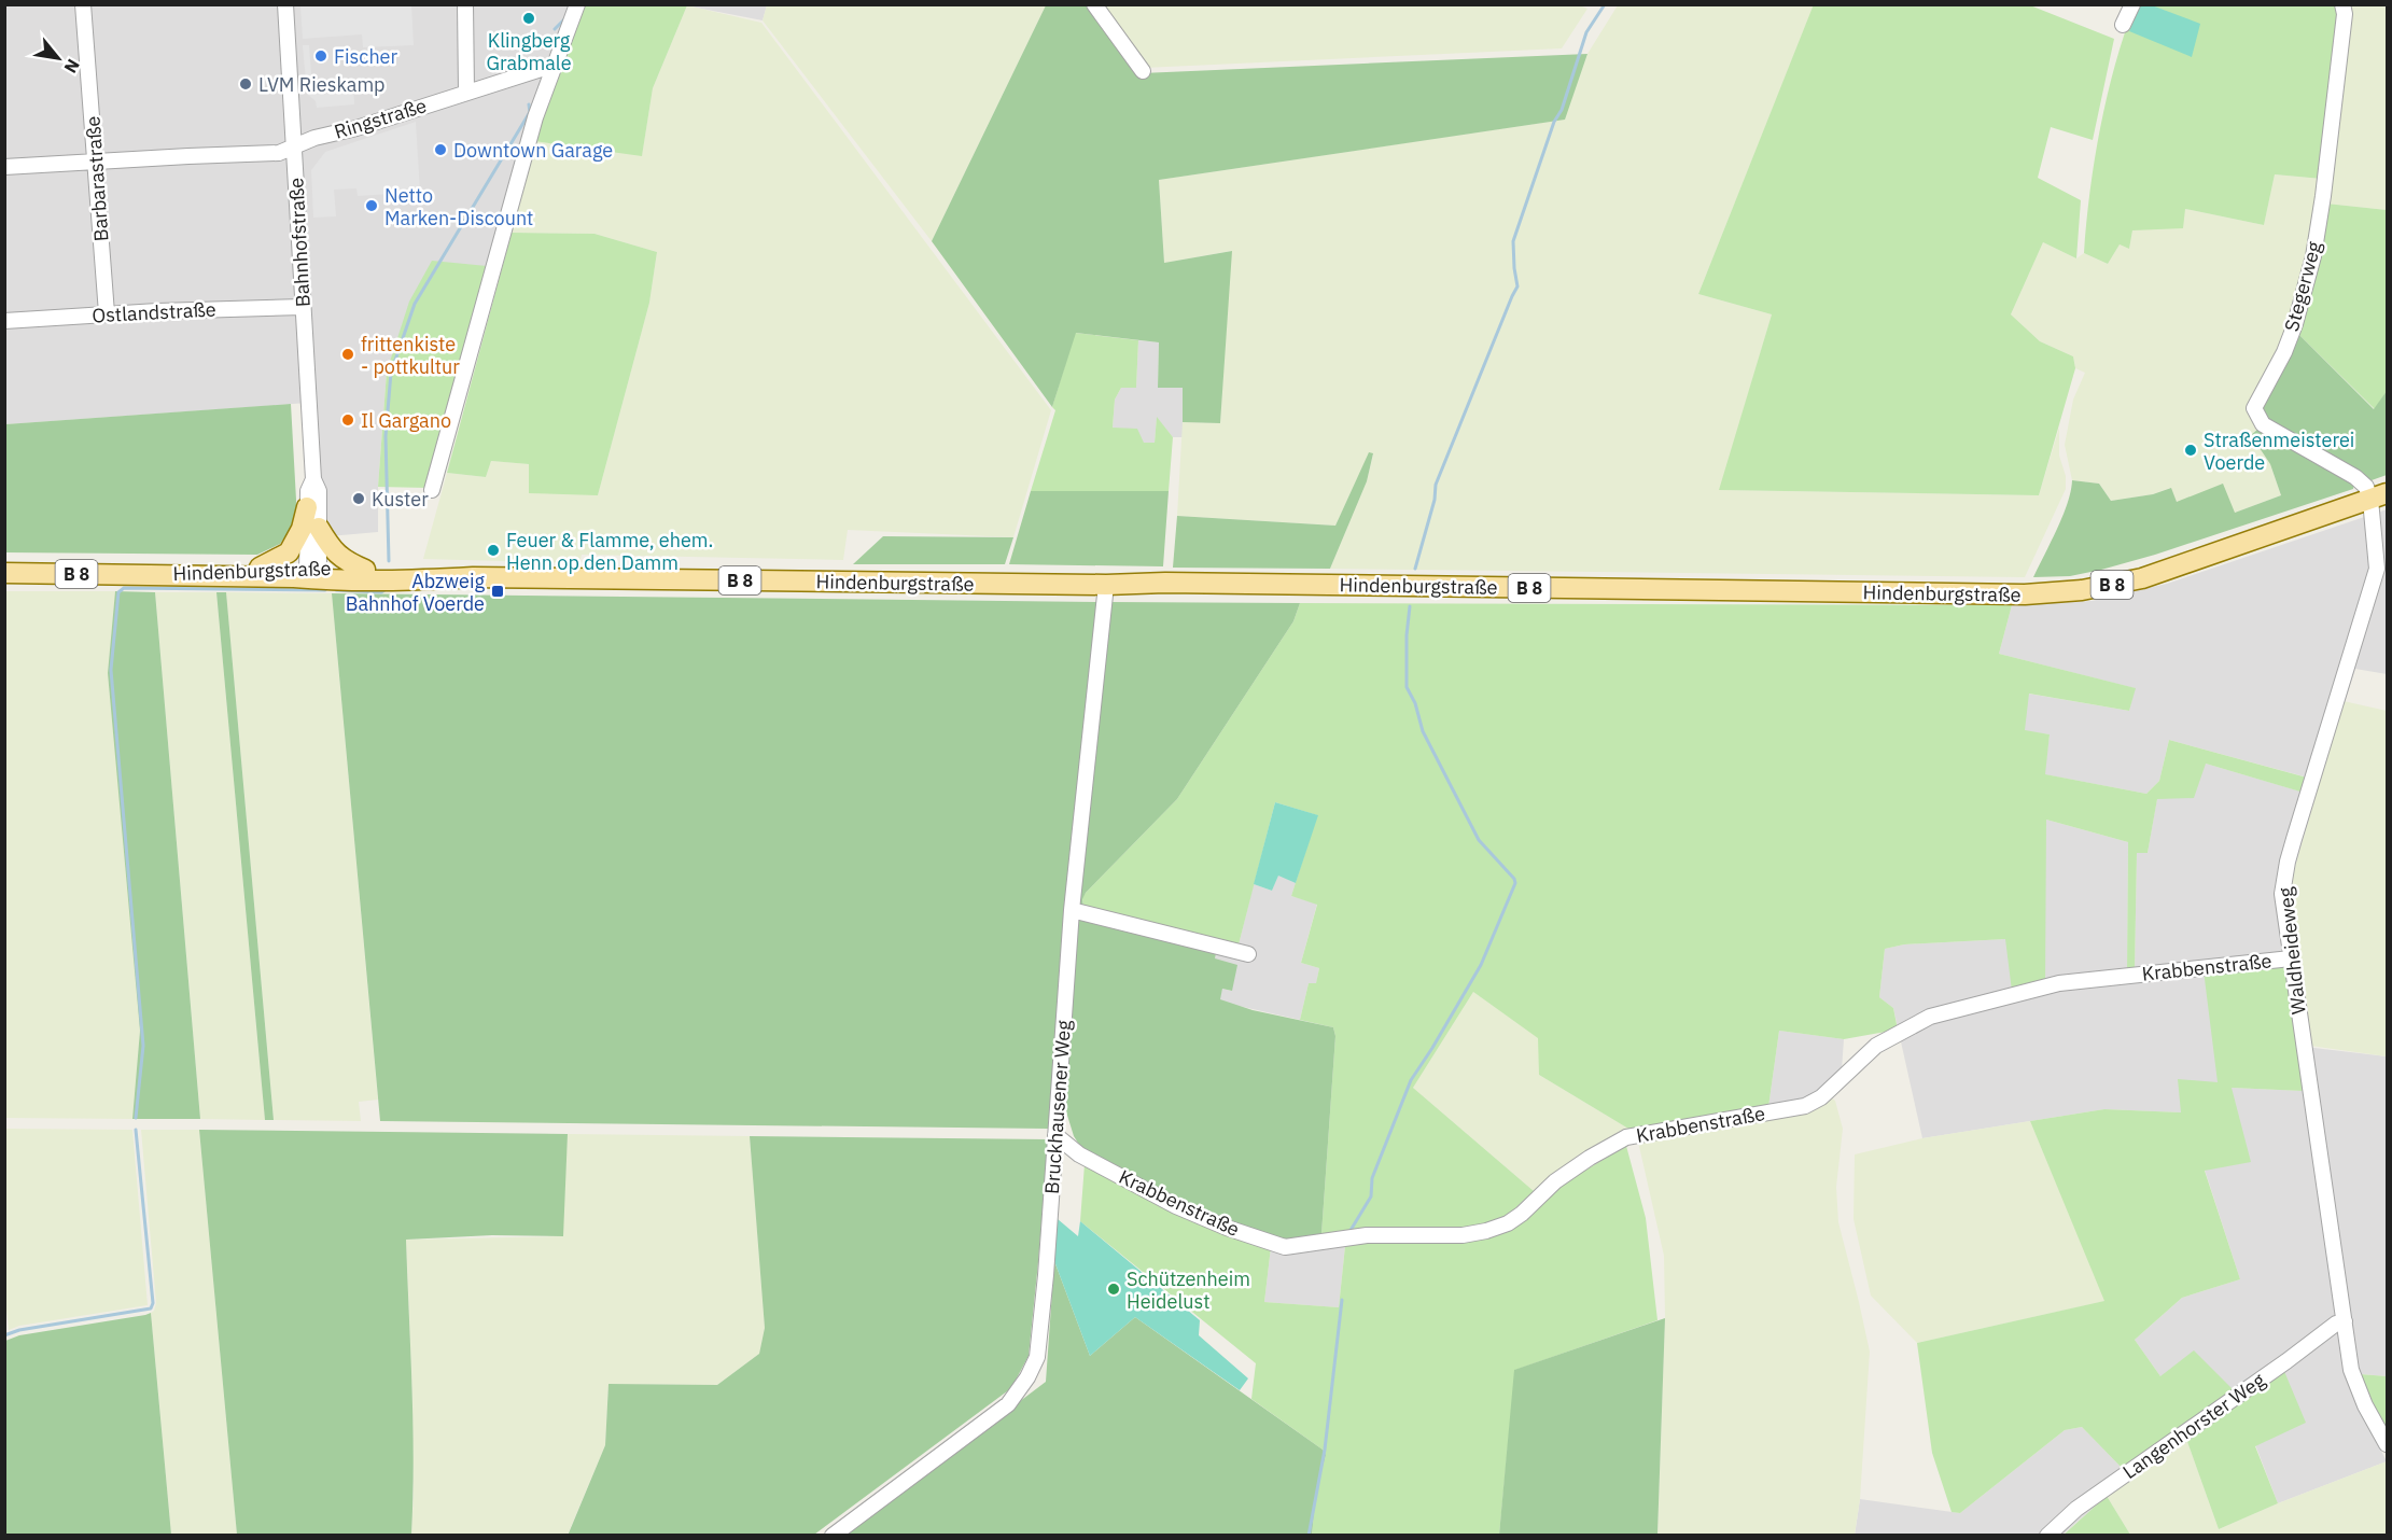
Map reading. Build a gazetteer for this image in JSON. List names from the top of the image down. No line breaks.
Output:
{"streets":{"main road":["Hindenburgstraße","B 8"],"street":["Ringstraße","Barbarastraße","Bahnhofstraße","Stegerweg","Ostlandstraße","Waldheideweg","Krabbenstraße","Bruckhausener Weg","Langenhorster Weg"]},"crossings":[["Ringstraße","Barbarastraße"],["Ringstraße","Bahnhofstraße"],["Barbarastraße","Ostlandstraße"],["Bahnhofstraße","Ostlandstraße"],["Bahnhofstraße","Hindenburgstraße"],["Stegerweg","Hindenburgstraße"],["Stegerweg","Waldheideweg"],["Hindenburgstraße","Waldheideweg"],["Hindenburgstraße","Bruckhausener Weg"],["Waldheideweg","Krabbenstraße"],["Waldheideweg","Langenhorster Weg"],["Krabbenstraße","Bruckhausener Weg"]],"places":{"other":["Klingberg Grabmale","Fischer","LVM Rieskamp","Downtown Garage","Netto Marken-Discount","frittenkiste - pottkultur","Il Gargano","Straßenmeisterei Voerde","Kuster","Feuer & Flamme, ehem. Henn op den Damm","Schützenheim Heidelust"],"transit":["Abzweig Bahnhof Voerde"]},"north":"bottom right"}
